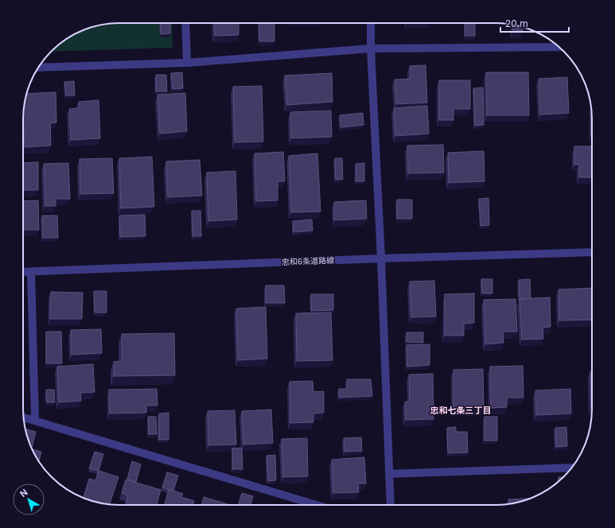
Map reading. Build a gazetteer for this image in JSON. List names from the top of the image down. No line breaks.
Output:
{"streets":{"street":["忠和6条道路線"]},"districts":["忠和七条三丁目"],"scale_bar":"20 m","north":"top left"}
